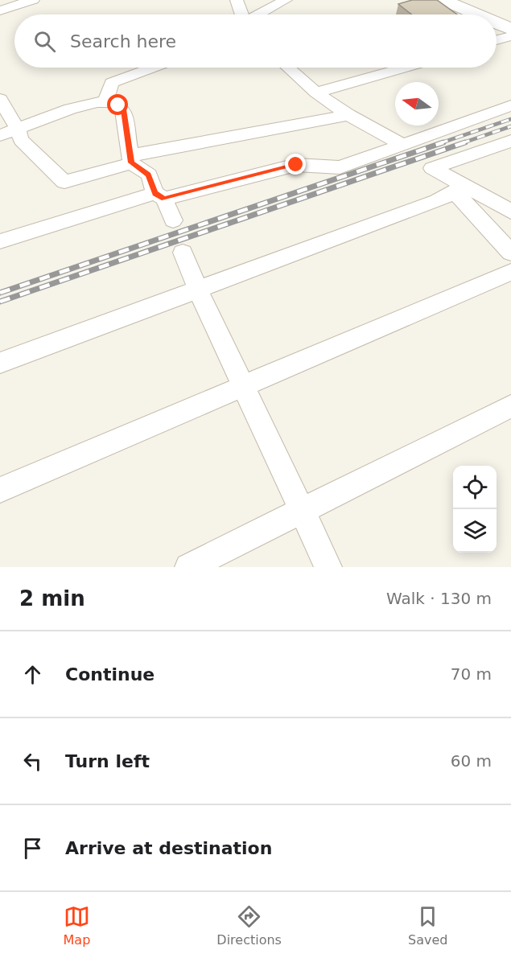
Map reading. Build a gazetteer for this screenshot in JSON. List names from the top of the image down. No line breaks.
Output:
{"north":"left","page":{"search":"Search here","heading":["2 min","Walk · 130 m"],"list":[["Continue","70 m"],["Turn left","60 m"],"Arrive at destination"],"nav":["Map","Directions","Saved"]}}
